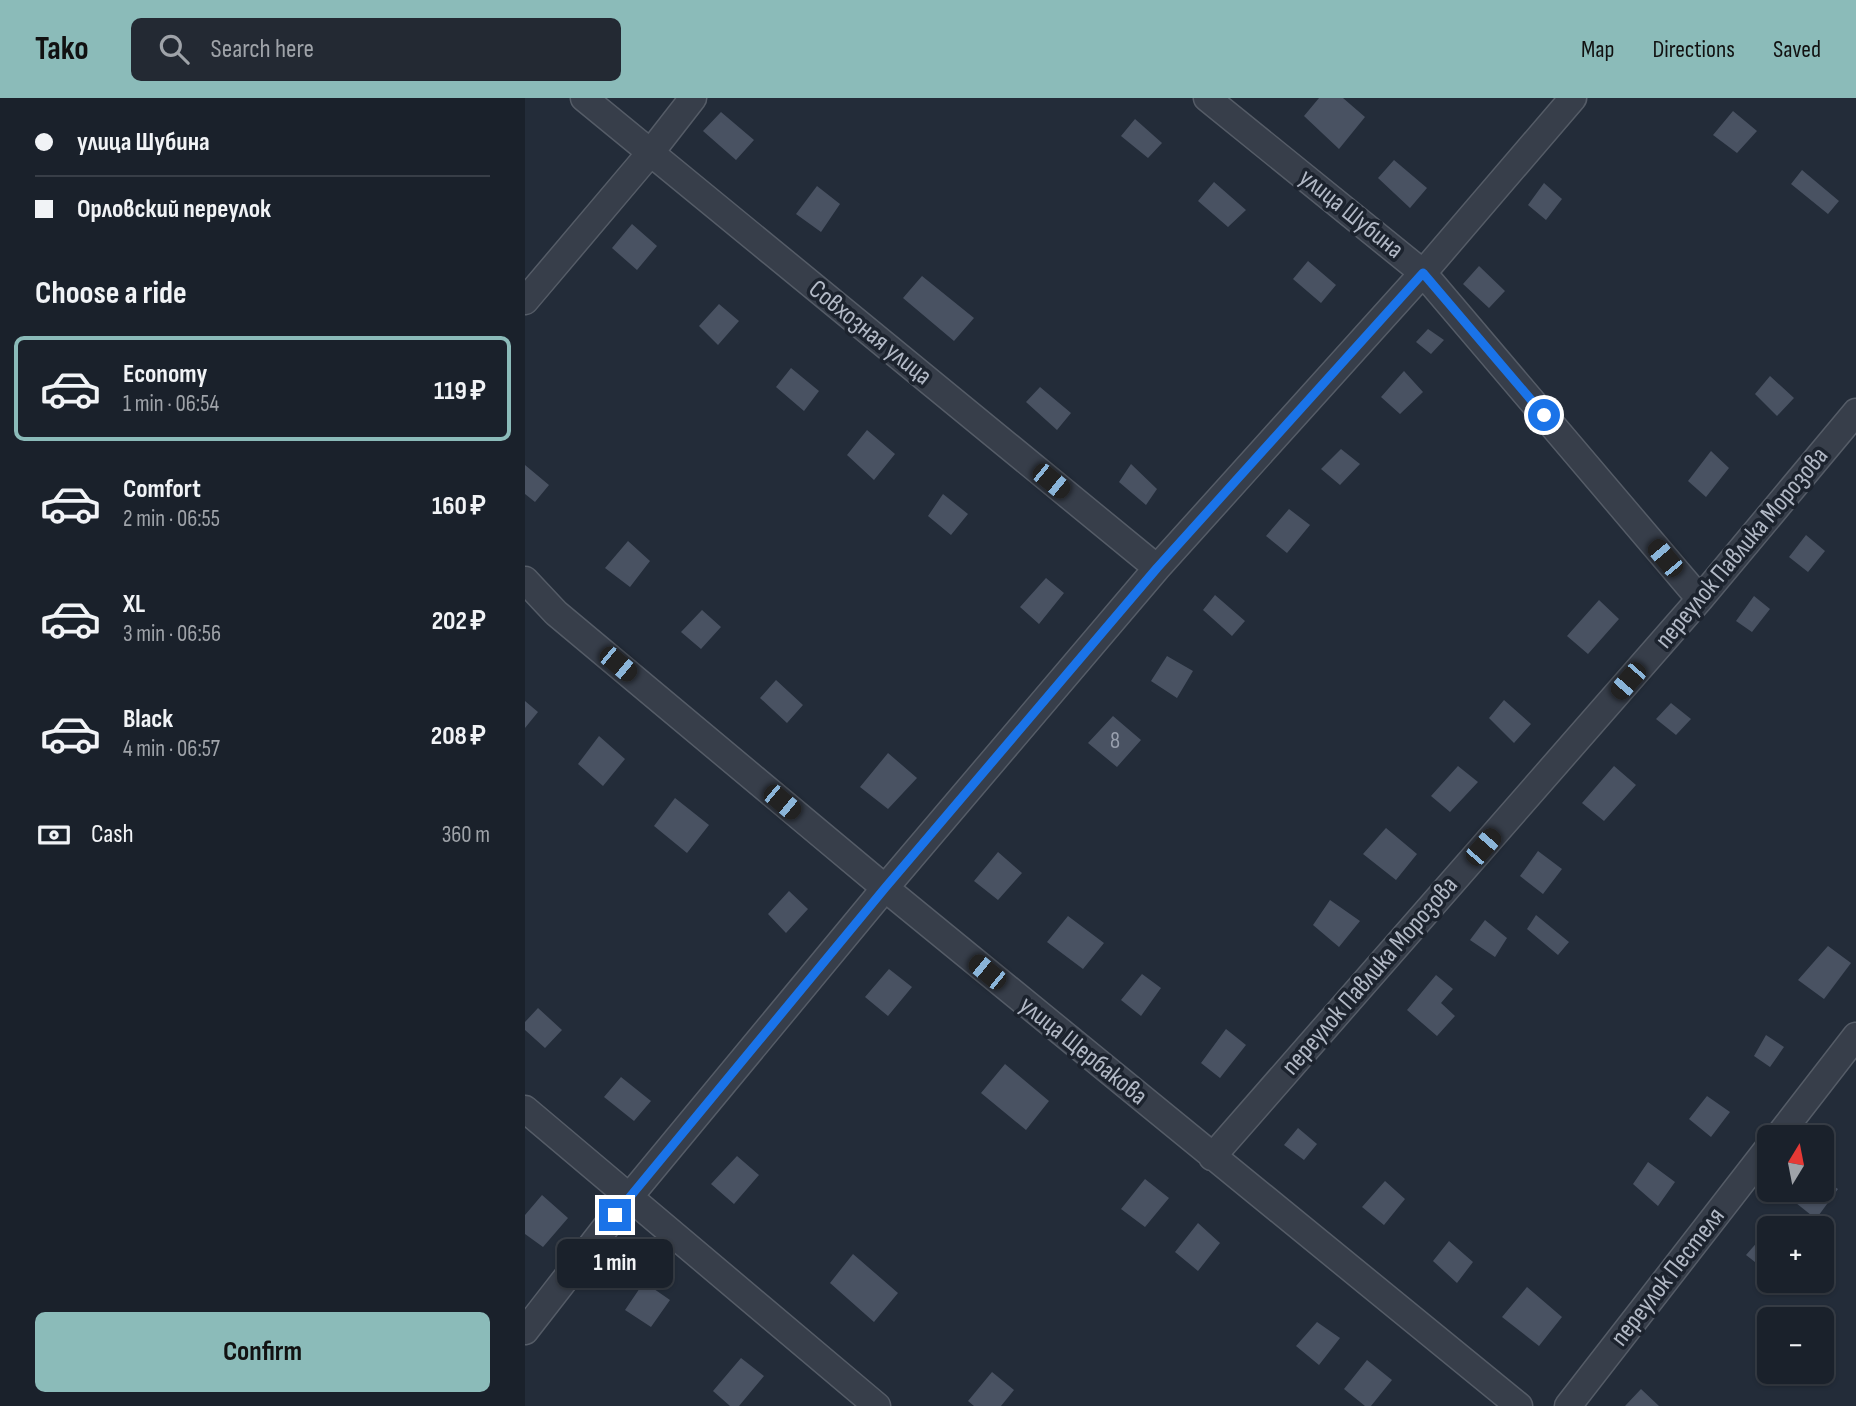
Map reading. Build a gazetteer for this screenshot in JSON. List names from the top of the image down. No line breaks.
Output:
{"streets":{"street":["улица Шубина","Совхозная улица","переулок Павлика Морозова","улица Щербакова","переулок Пестеля"]},"crossings":[["улица Шубина","переулок Павлика Морозова"],["переулок Павлика Морозова","улица Щербакова"]],"house_numbers":["8"],"north":"top","page":{"header":"Tako","search":"Search here","nav":["Map","Directions","Saved"],"banner":["улица Шубина","Орловский переулок"],"heading":"Choose a ride","list":[{"name":"Economy","note":"1 min · 06:54","value":"119 ₽"},{"name":"Comfort","note":"2 min · 06:55","value":"160 ₽"},{"name":"XL","note":"3 min · 06:56","value":"202 ₽"},{"name":"Black","note":"4 min · 06:57","value":"208 ₽"}],"pay":["Cash","360 m"],"map_buttons":["+","−"],"bubble":"1 min","buttons":"Confirm"}}
